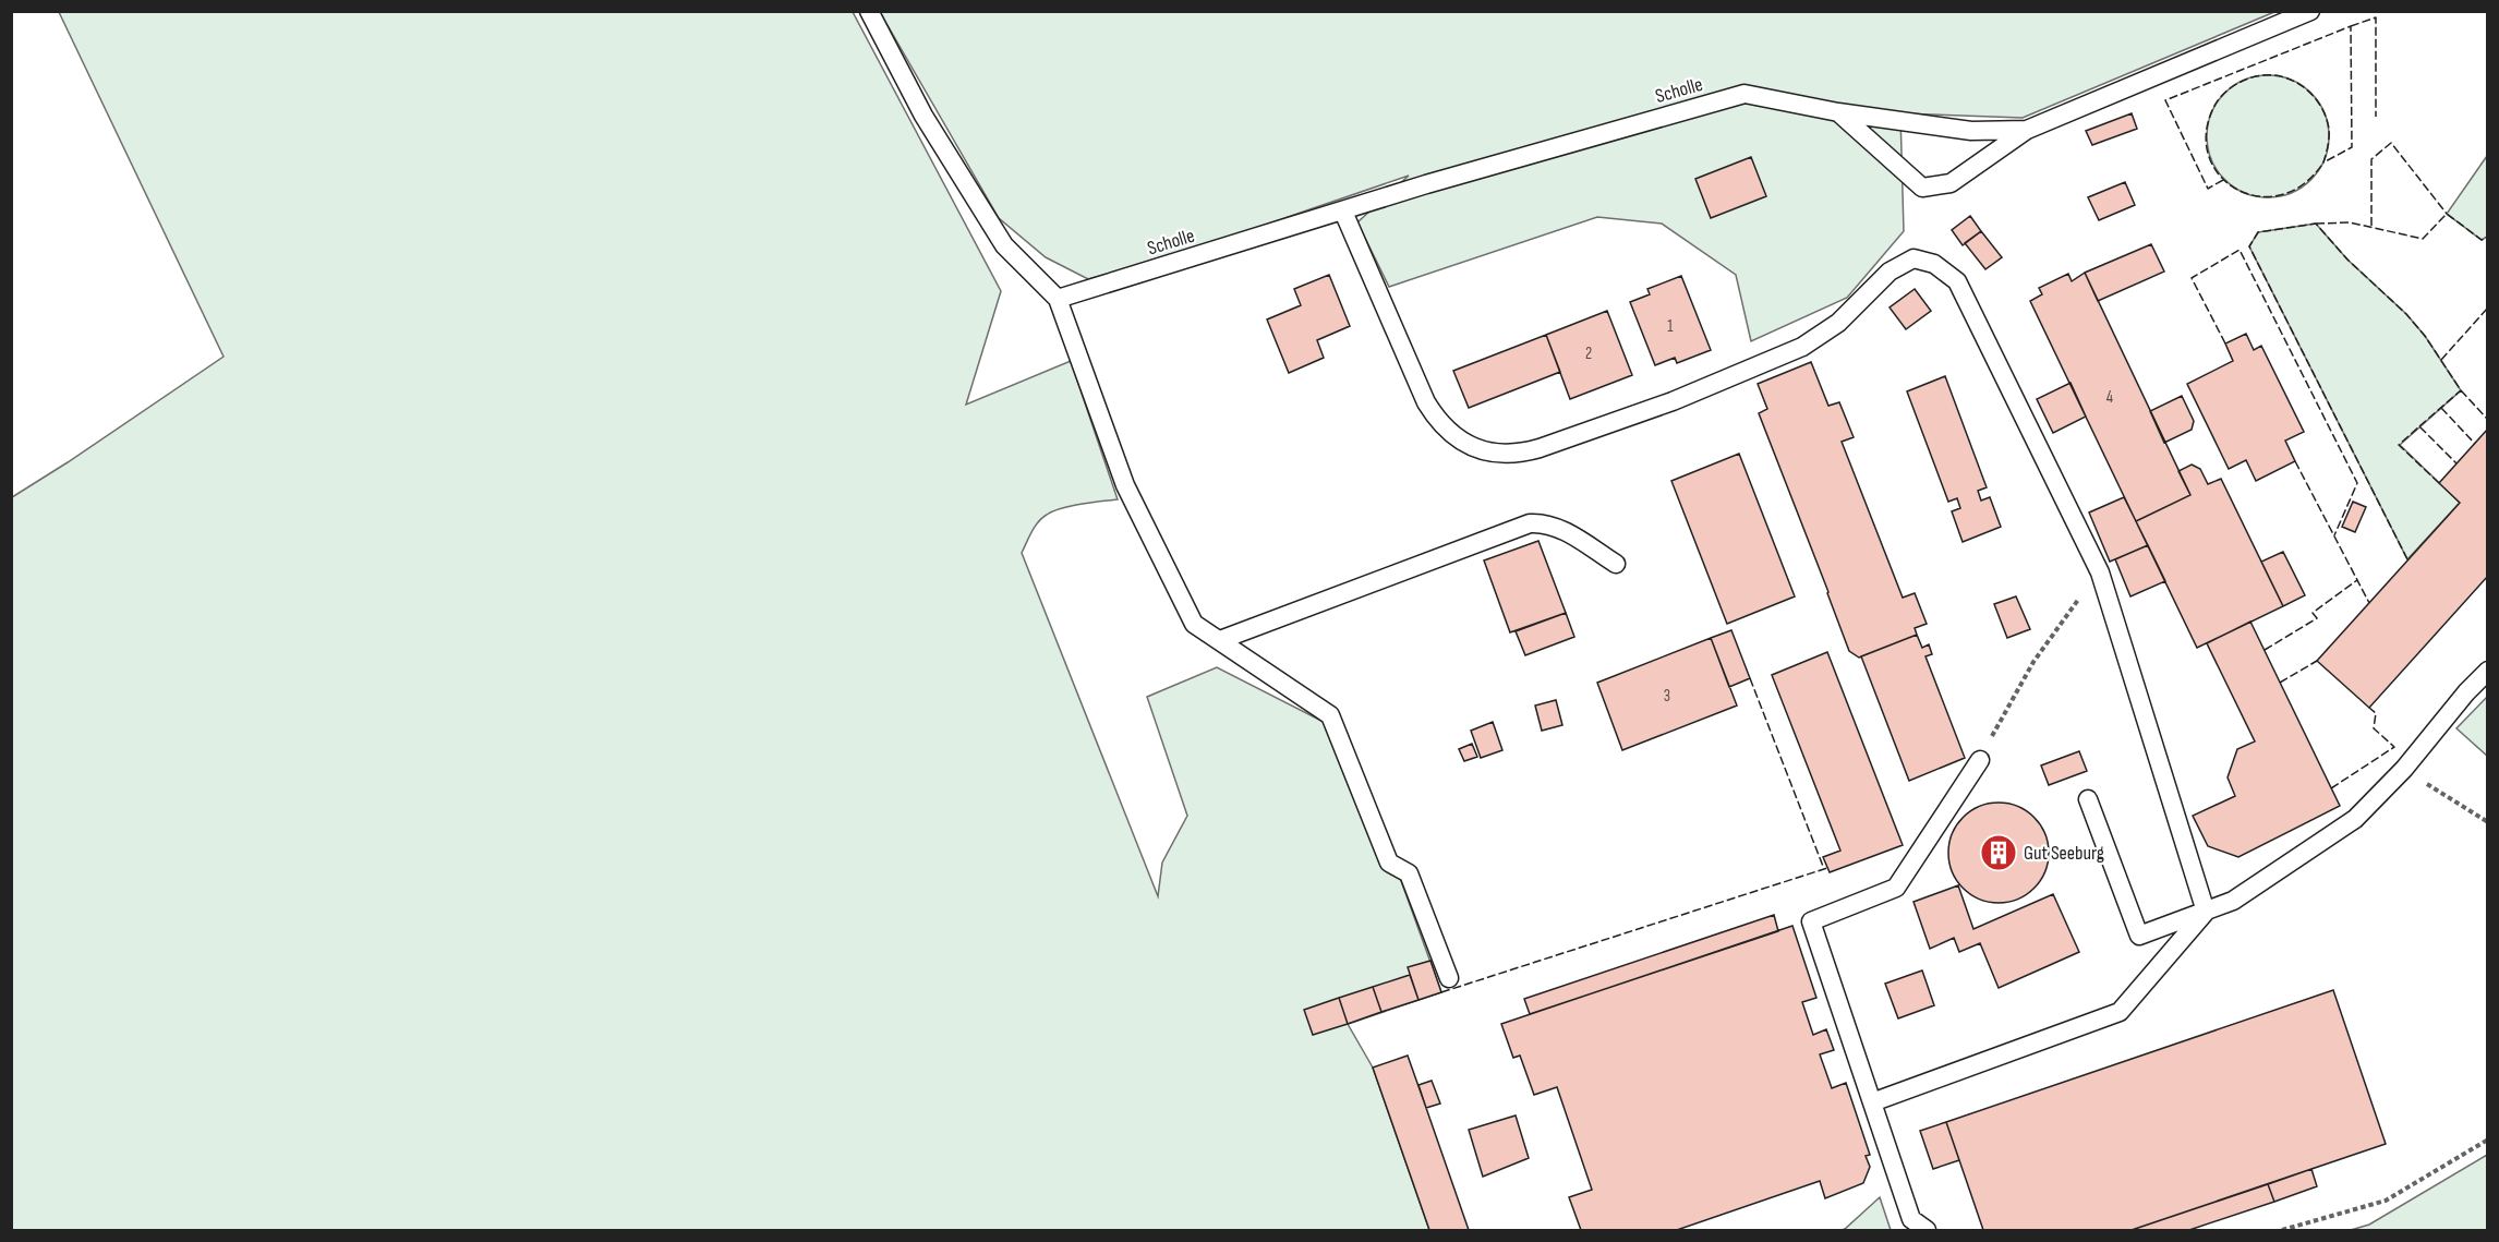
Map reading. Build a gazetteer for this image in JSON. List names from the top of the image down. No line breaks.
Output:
{"streets":{"lane":["Scholle"]},"places":{"building":["Gut Seeburg"]},"house_numbers":["1","2","4","3"]}
